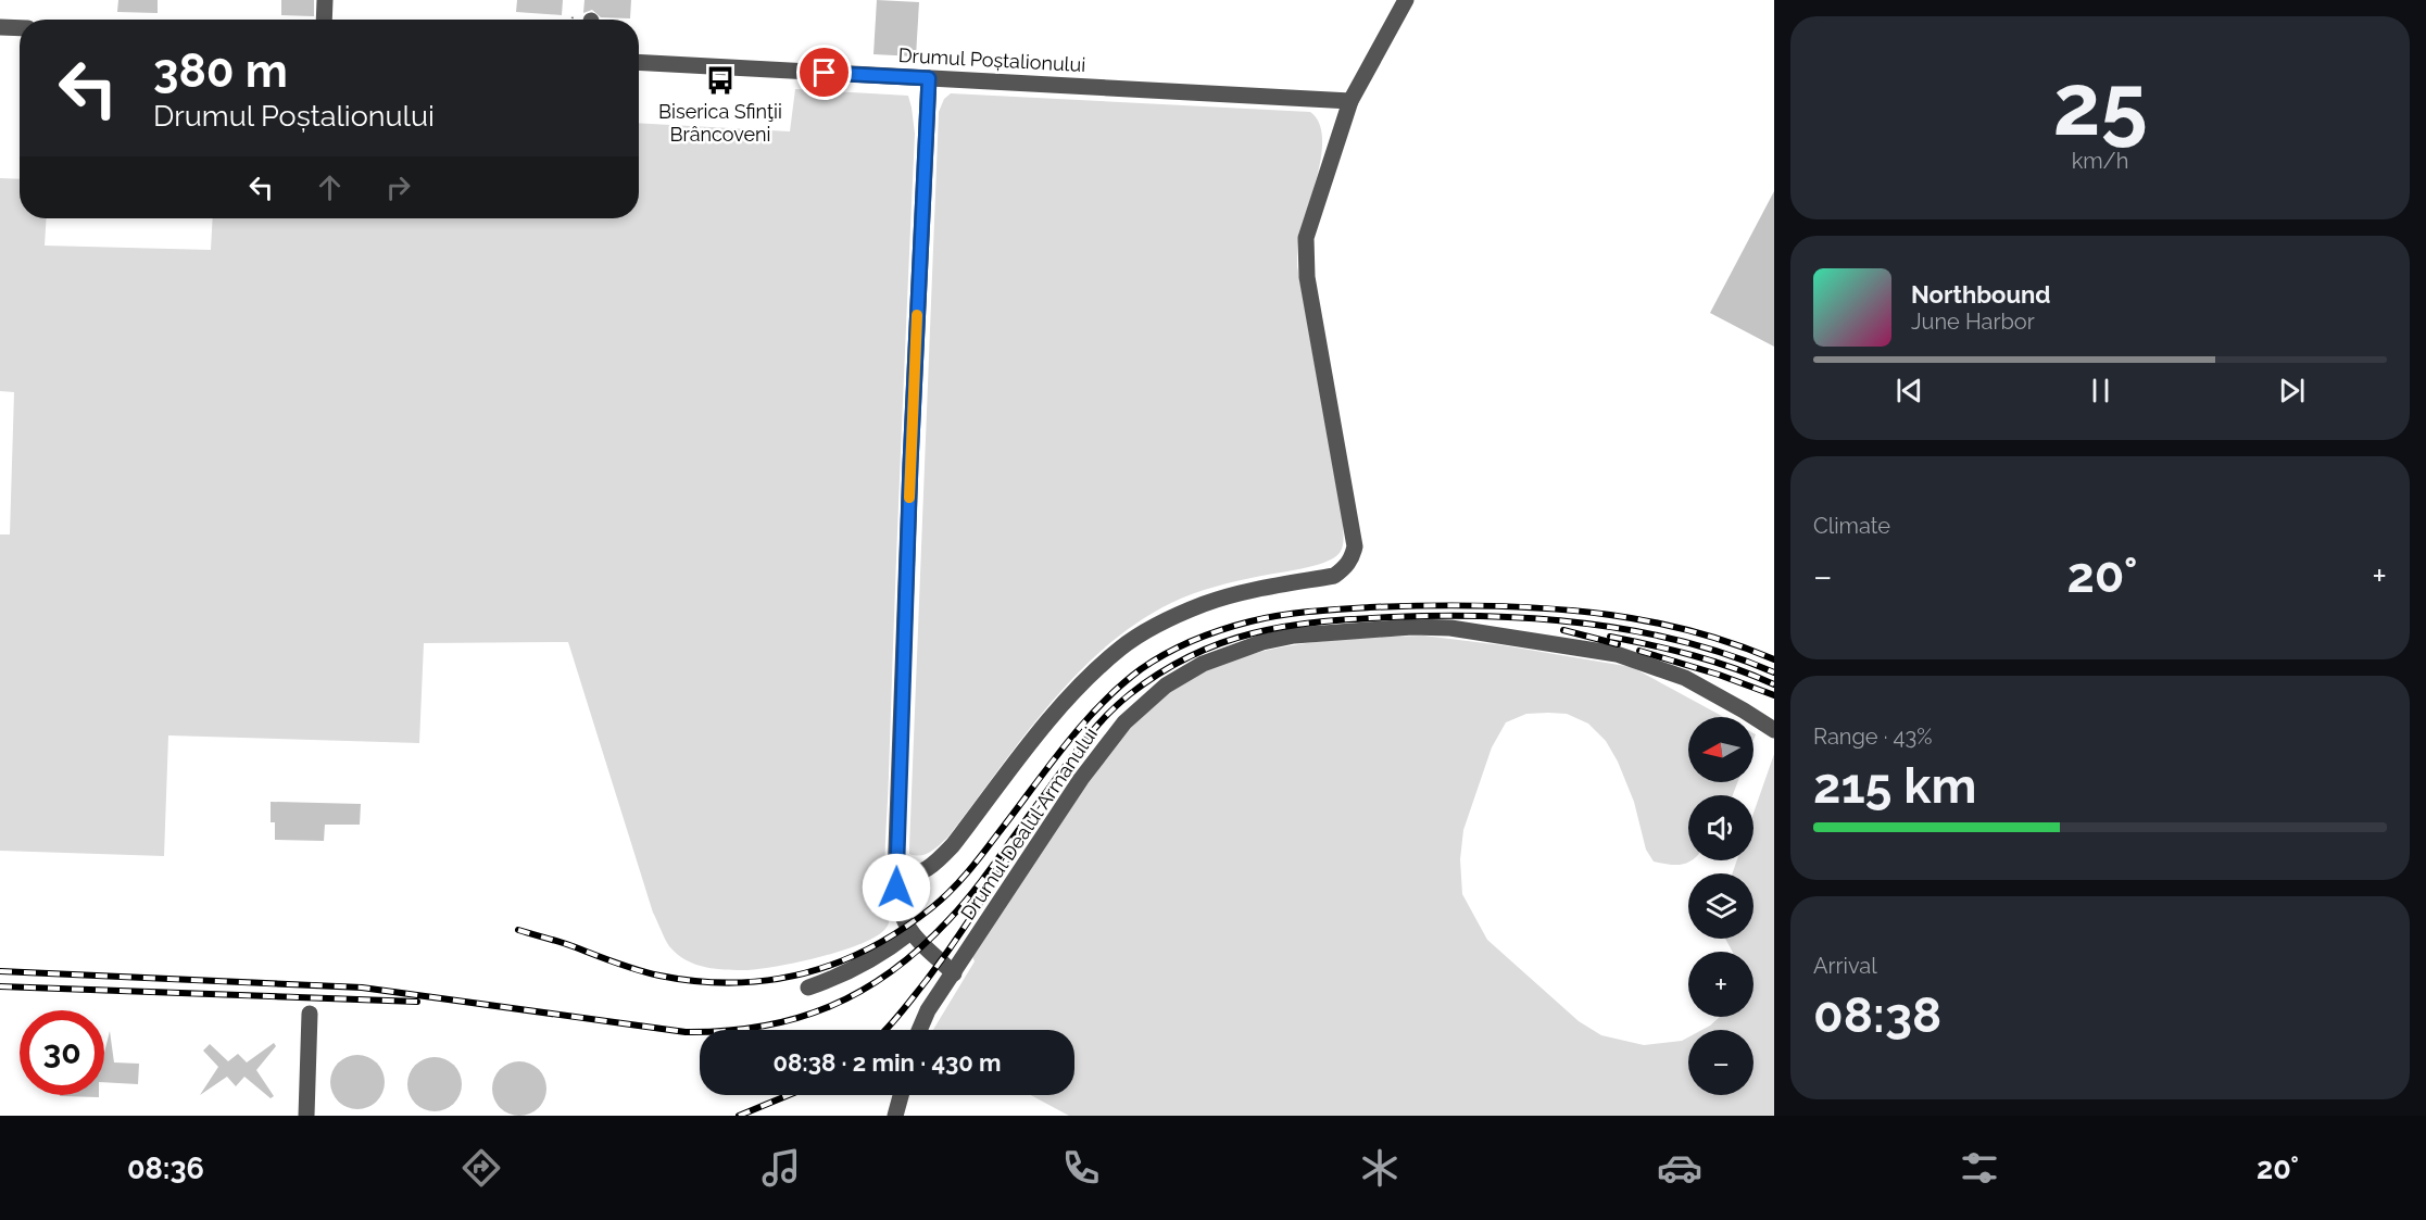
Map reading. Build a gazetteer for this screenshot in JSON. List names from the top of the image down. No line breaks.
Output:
{"streets":{"street":["Drumul Poștalionului","Drumul Dealul Armanului"]},"places":{"bus stop":["Biserica Sfinţii Brâncoveni"]},"north":"left","page":{"tile":[["25","km/h"],"Climate",["Range · 43%","215 km"],["Arrival","08:38"]],"turn":["380 m","Drumul Poștalionului"],"song":["Northbound","June Harbor"],"heat":["−","20°","+"],"map_buttons":["+","−"],"limit":"30","trip":"08:38 · 2 min · 430 m","tabs":["08:36","20°"]}}
